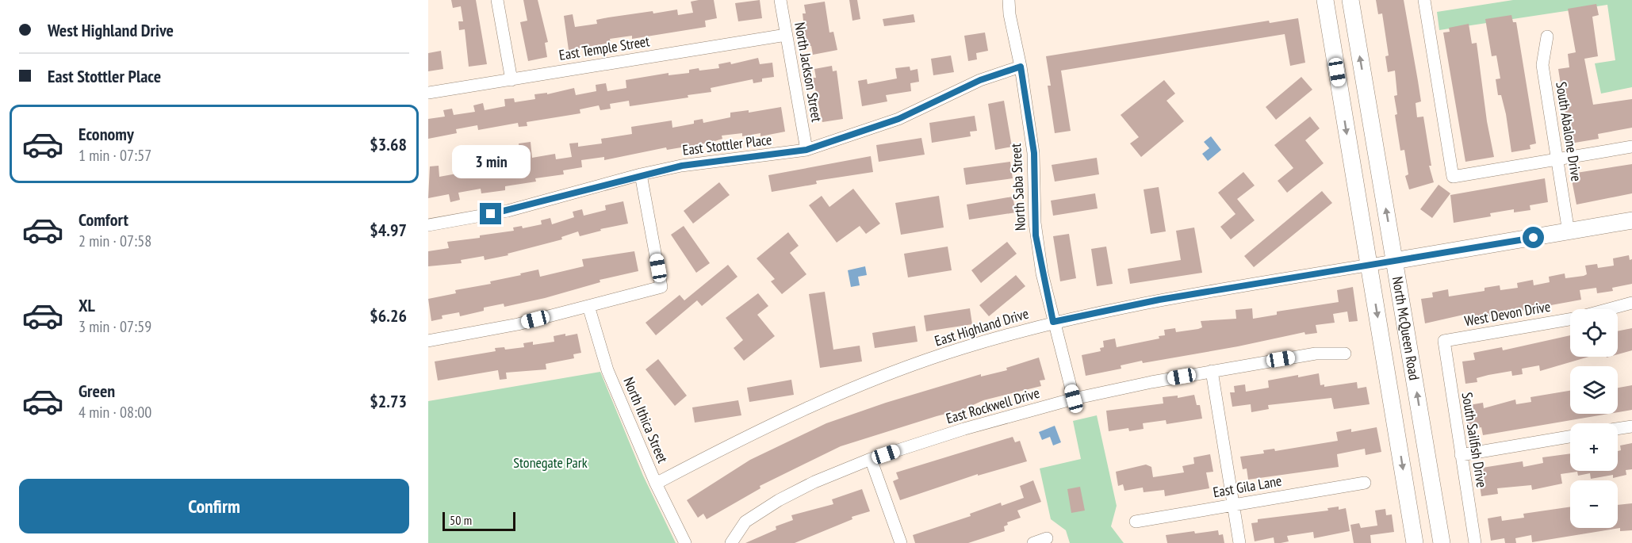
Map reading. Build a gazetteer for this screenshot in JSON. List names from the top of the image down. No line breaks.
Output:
{"streets":{"main road":["North McQueen Road"],"street":["East Temple Street","North Jackson Street","South Abalone Drive","East Stottler Place","North Saba Street","West Devon Drive","East Highland Drive","East Rockwell Drive","North Ithica Street","South Sailfish Drive","East Gila Lane"]},"crossings":[["East Temple Street","North Jackson Street"],["North Jackson Street","East Stottler Place"],["East Stottler Place","North Saba Street"],["North Saba Street","East Highland Drive"],["North Saba Street","East Rockwell Drive"],["West Devon Drive","South Sailfish Drive"],["East Highland Drive","North McQueen Road"],["East Highland Drive","North Ithica Street"]],"parks":["Stonegate Park"],"scale_bar":"50 m","page":{"banner":["West Highland Drive","East Stottler Place"],"list":[{"name":"Economy","note":"1 min · 07:57","value":"$3.68"},{"name":"Comfort","note":"2 min · 07:58","value":"$4.97"},{"name":"XL","note":"3 min · 07:59","value":"$6.26"},{"name":"Green","note":"4 min · 08:00","value":"$2.73"}],"bubble":"3 min","map_buttons":["+","−"],"buttons":"Confirm","scale":"50 m"}}
